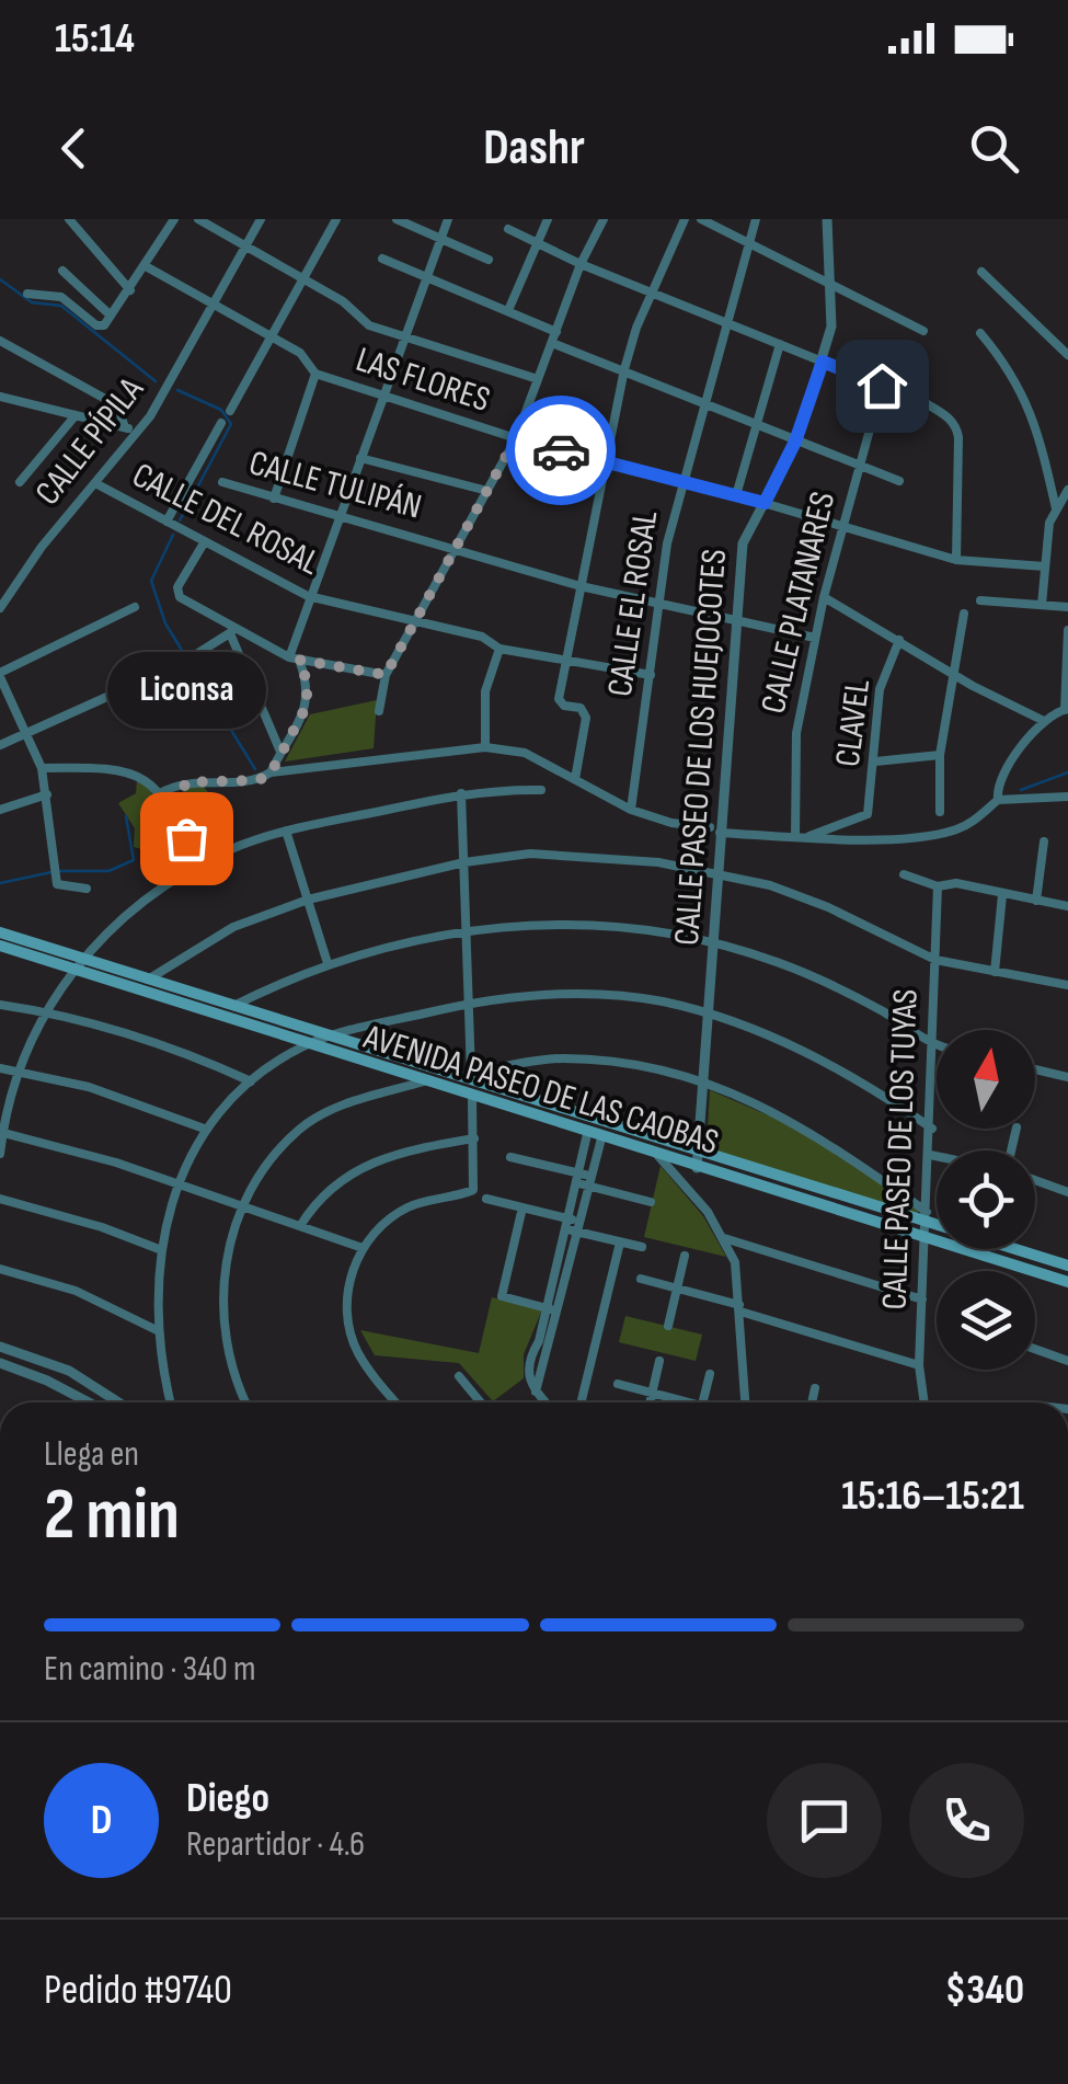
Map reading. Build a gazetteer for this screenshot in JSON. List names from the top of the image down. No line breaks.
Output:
{"streets":{"main road":["AVENIDA PASEO DE LAS CAOBAS"],"street":["LAS FLORES","CALLE PÍPILA","CALLE TULIPÁN","CALLE DEL ROSAL","CALLE PLATANARES","CALLE EL ROSAL","CLAVEL","CALLE PASEO DE LOS HUEJOCOTES","CALLE PASEO DE LOS TUYAS"]},"crossings":[["LAS FLORES","CALLE PLATANARES"],["LAS FLORES","CALLE EL ROSAL"],["LAS FLORES","CALLE PASEO DE LOS HUEJOCOTES"],["CALLE PÍPILA","CALLE DEL ROSAL"],["CALLE TULIPÁN","CALLE PLATANARES"],["CALLE TULIPÁN","CALLE EL ROSAL"],["CALLE TULIPÁN","CALLE PASEO DE LOS HUEJOCOTES"],["CALLE DEL ROSAL","CALLE EL ROSAL"],["CALLE PLATANARES","CLAVEL"],["CALLE PASEO DE LOS HUEJOCOTES","AVENIDA PASEO DE LAS CAOBAS"],["AVENIDA PASEO DE LAS CAOBAS","CALLE PASEO DE LOS TUYAS"]],"places":["Liconsa"],"north":"top","page":{"status":"15:14","header":"Dashr","bubble":"Liconsa","heading":["2 min","Llega en","15:16–15:21"],"panel":["Diego","Repartidor · 4.6","Pedido #9740","$340"],"bar":"En camino · 340 m","round":"D"}}
